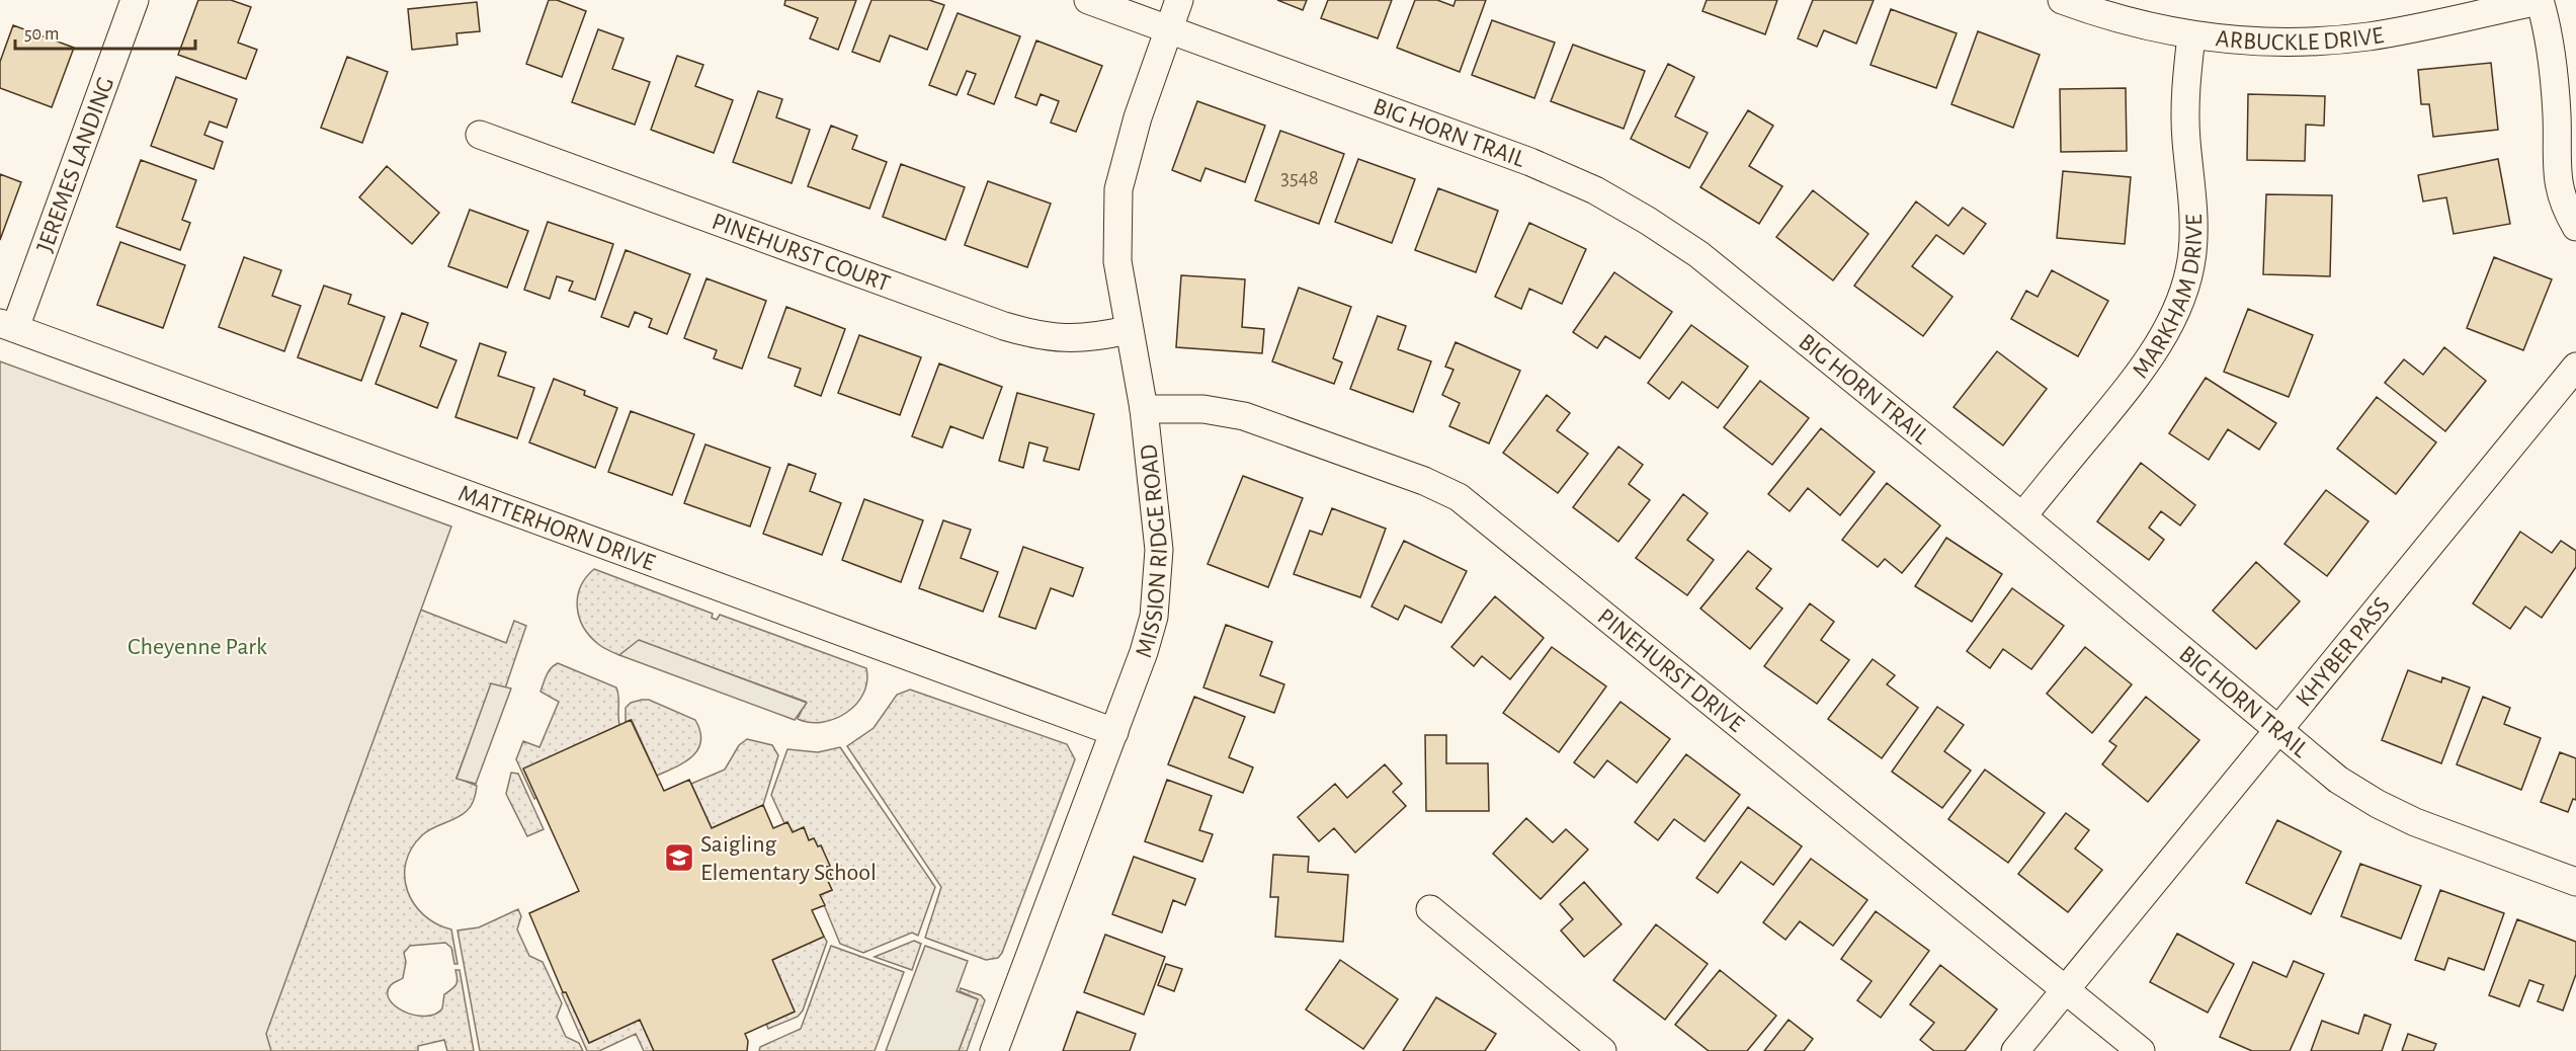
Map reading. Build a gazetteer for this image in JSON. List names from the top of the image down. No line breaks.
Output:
{"streets":{"street":["ARBUCKLE DRIVE","BIG HORN TRAIL","JEREMES LANDING","PINEHURST COURT","MARKHAM DRIVE","MATTERHORN DRIVE","MISSION RIDGE ROAD","KHYBER PASS","PINEHURST DRIVE"]},"crossings":[["ARBUCKLE DRIVE","MARKHAM DRIVE"],["BIG HORN TRAIL","MARKHAM DRIVE"],["BIG HORN TRAIL","MISSION RIDGE ROAD"],["BIG HORN TRAIL","KHYBER PASS"],["JEREMES LANDING","MATTERHORN DRIVE"],["PINEHURST COURT","MISSION RIDGE ROAD"],["MATTERHORN DRIVE","MISSION RIDGE ROAD"],["MISSION RIDGE ROAD","PINEHURST DRIVE"],["KHYBER PASS","PINEHURST DRIVE"]],"parks":["Cheyenne Park"],"places":{"school or university":["Saigling Elementary School"]},"house_numbers":["3548"],"scale_bar":"50 m"}
